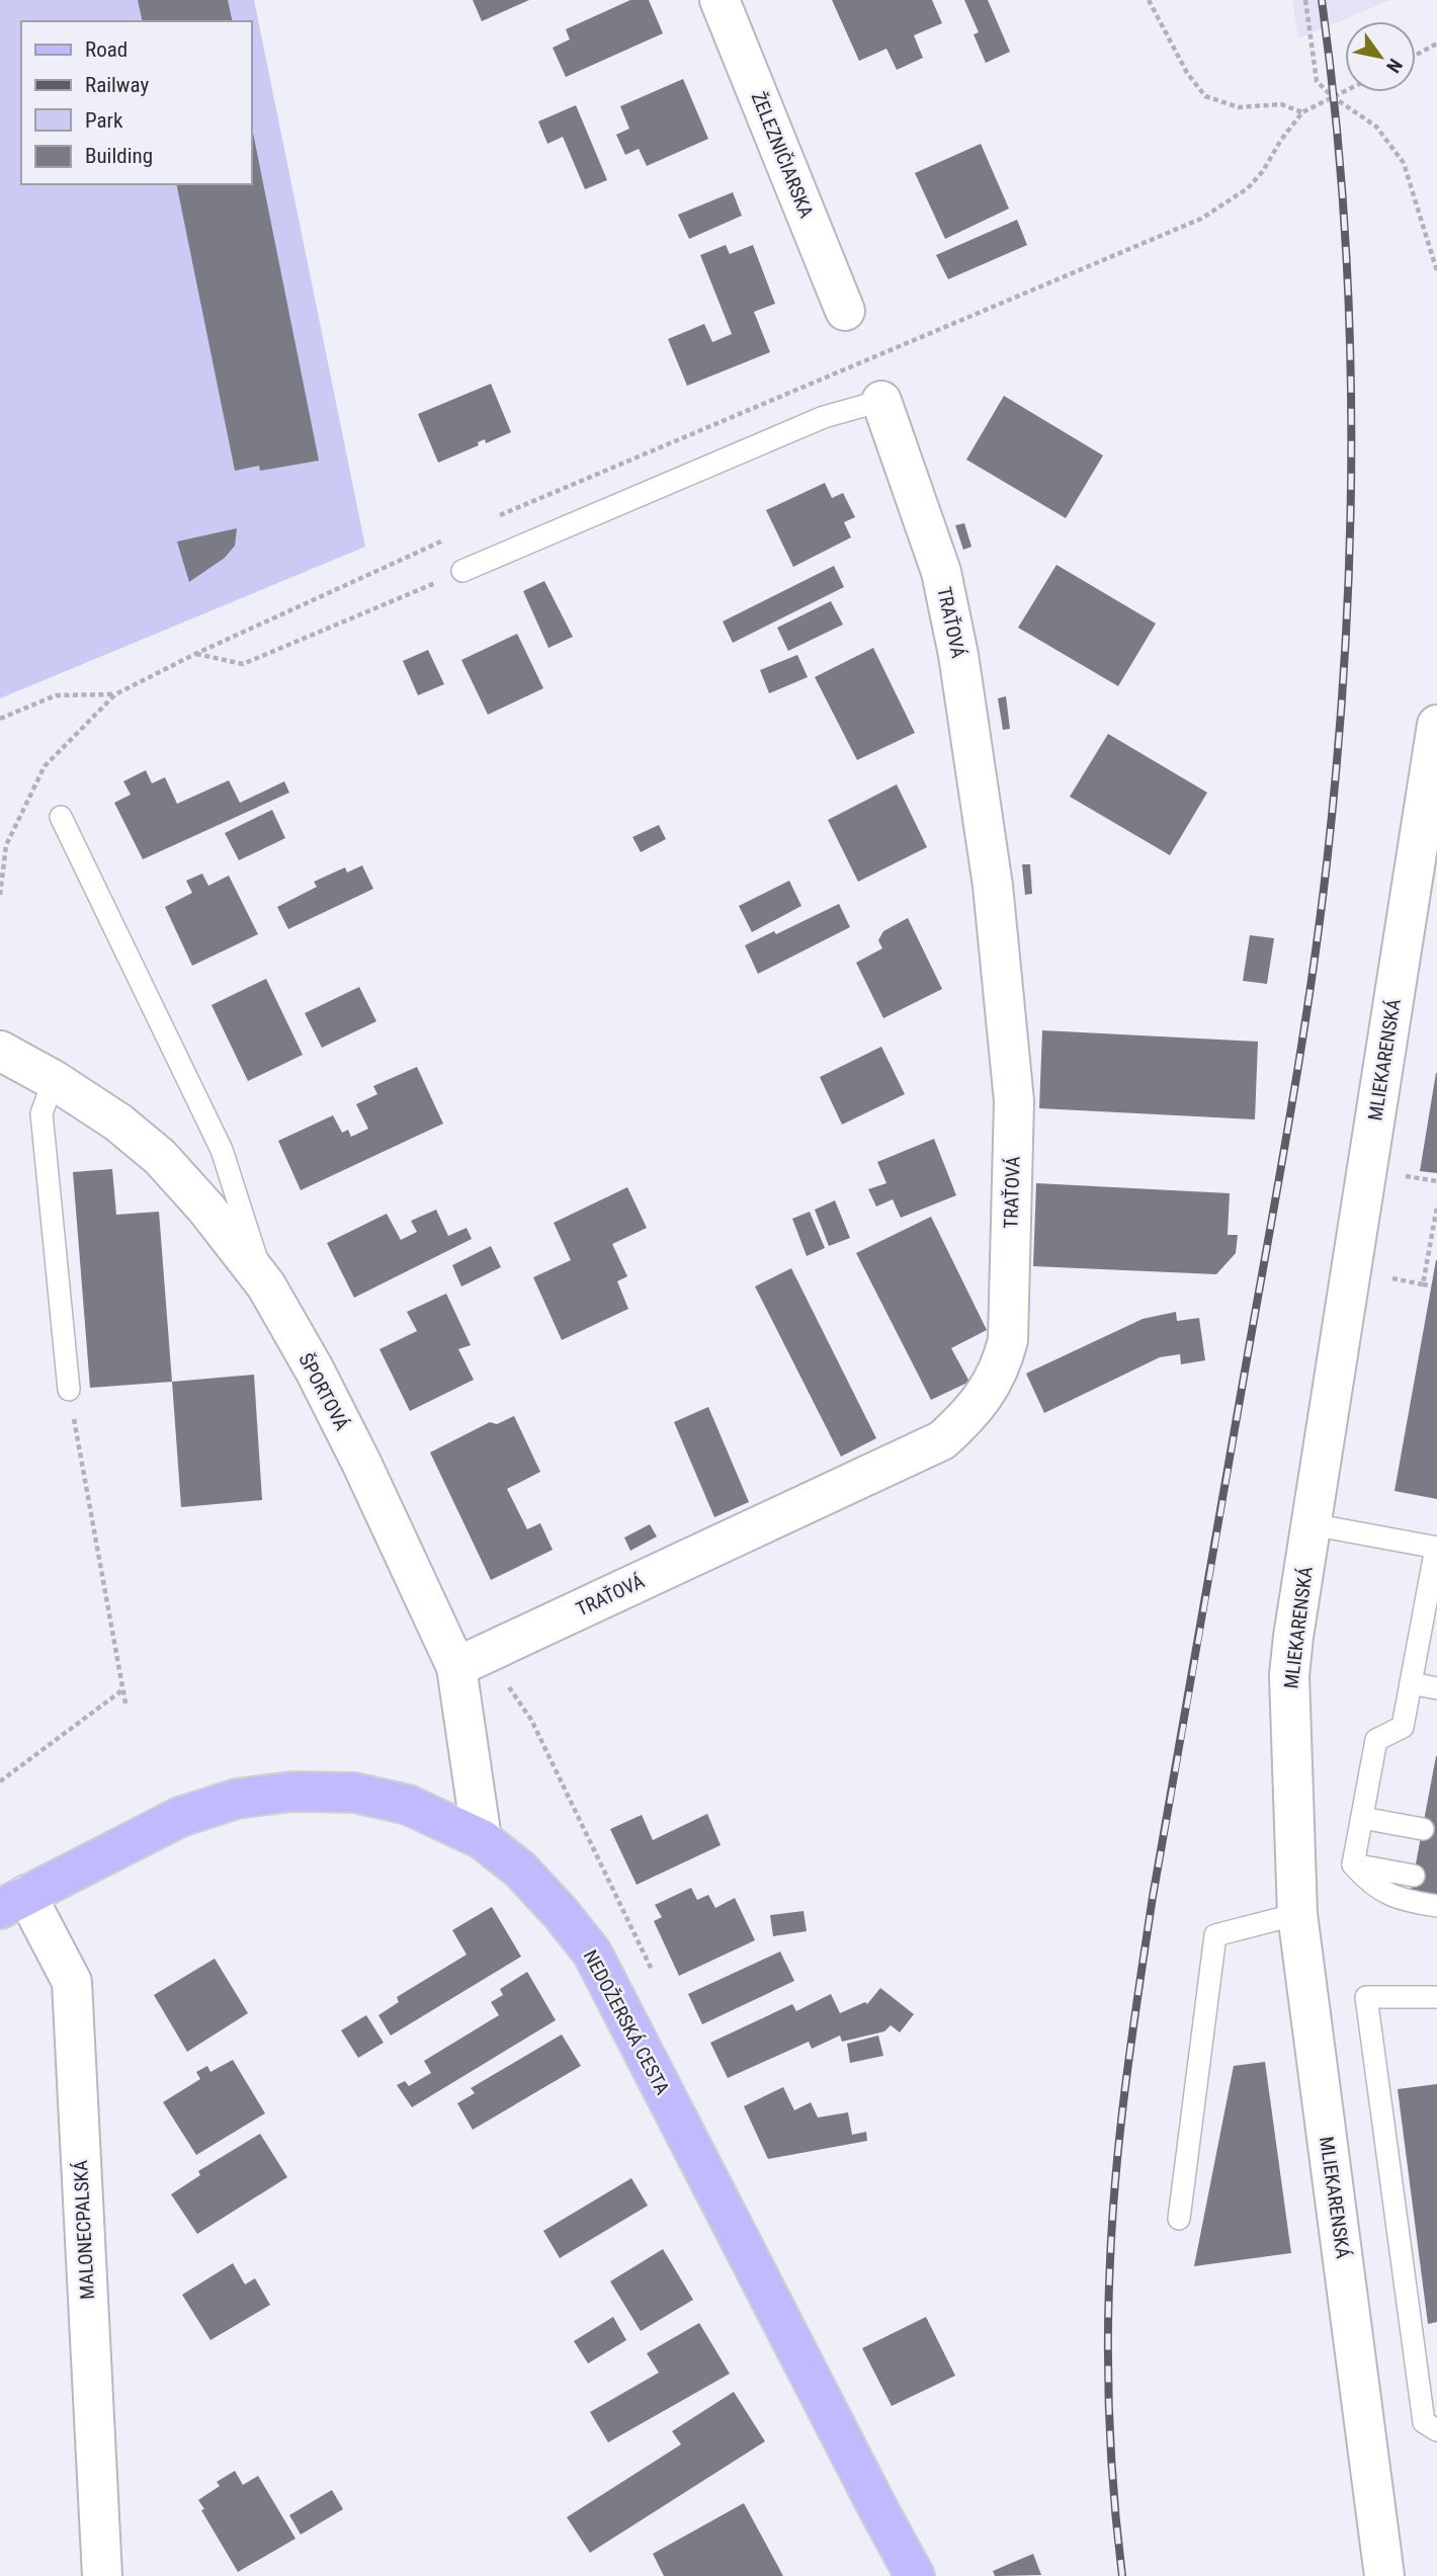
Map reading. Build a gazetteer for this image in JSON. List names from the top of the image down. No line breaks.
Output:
{"streets":{"main road":["NEDOŽERSKÁ CESTA"],"street":["ŽELEZNIČIARSKA","TRAŤOVÁ","MLIEKARENSKÁ","ŠPORTOVÁ","MALONECPALSKÁ"]},"crossings":[["TRAŤOVÁ","ŠPORTOVÁ"],["ŠPORTOVÁ","NEDOŽERSKÁ CESTA"],["NEDOŽERSKÁ CESTA","MALONECPALSKÁ"]],"legend":["Road","Railway","Park","Building"],"north":"bottom right"}
